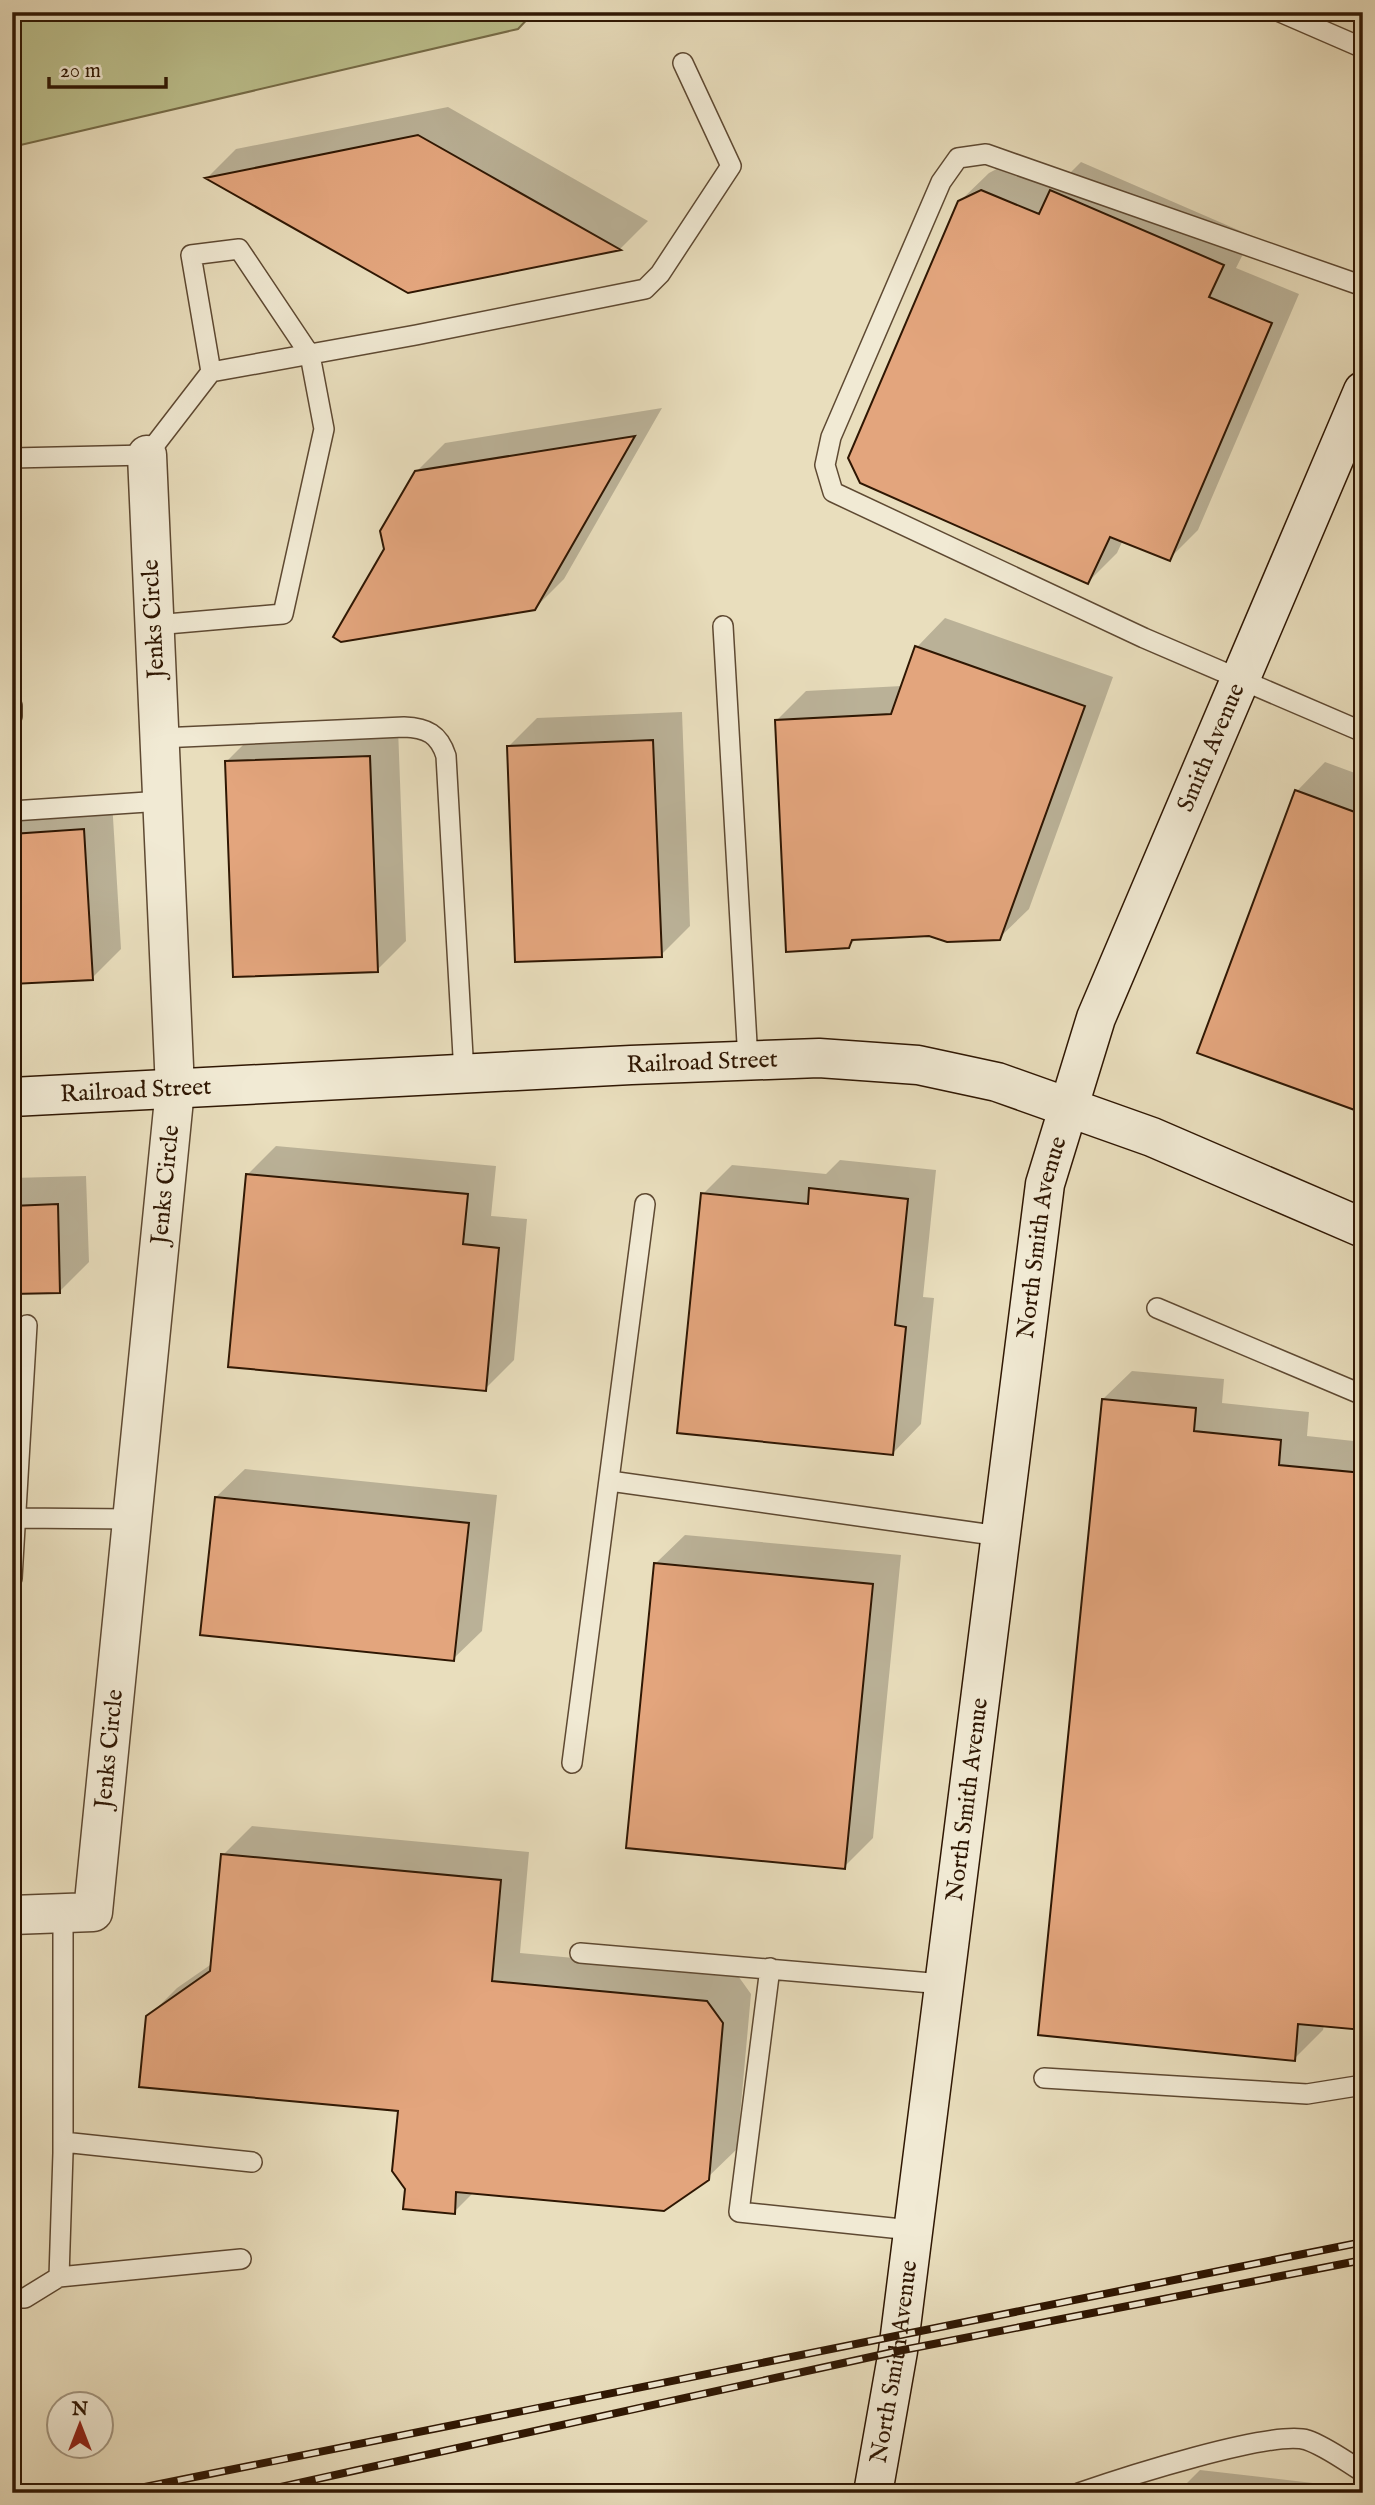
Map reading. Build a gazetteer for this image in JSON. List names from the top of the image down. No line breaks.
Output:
{"streets":{"main road":["Jenks Circle","Smith Avenue","Railroad Street","North Smith Avenue"]},"crossings":[["Jenks Circle","Railroad Street"],["Smith Avenue","Railroad Street"],["Smith Avenue","North Smith Avenue"],["Railroad Street","North Smith Avenue"]],"scale_bar":"20 m","north":"top"}
